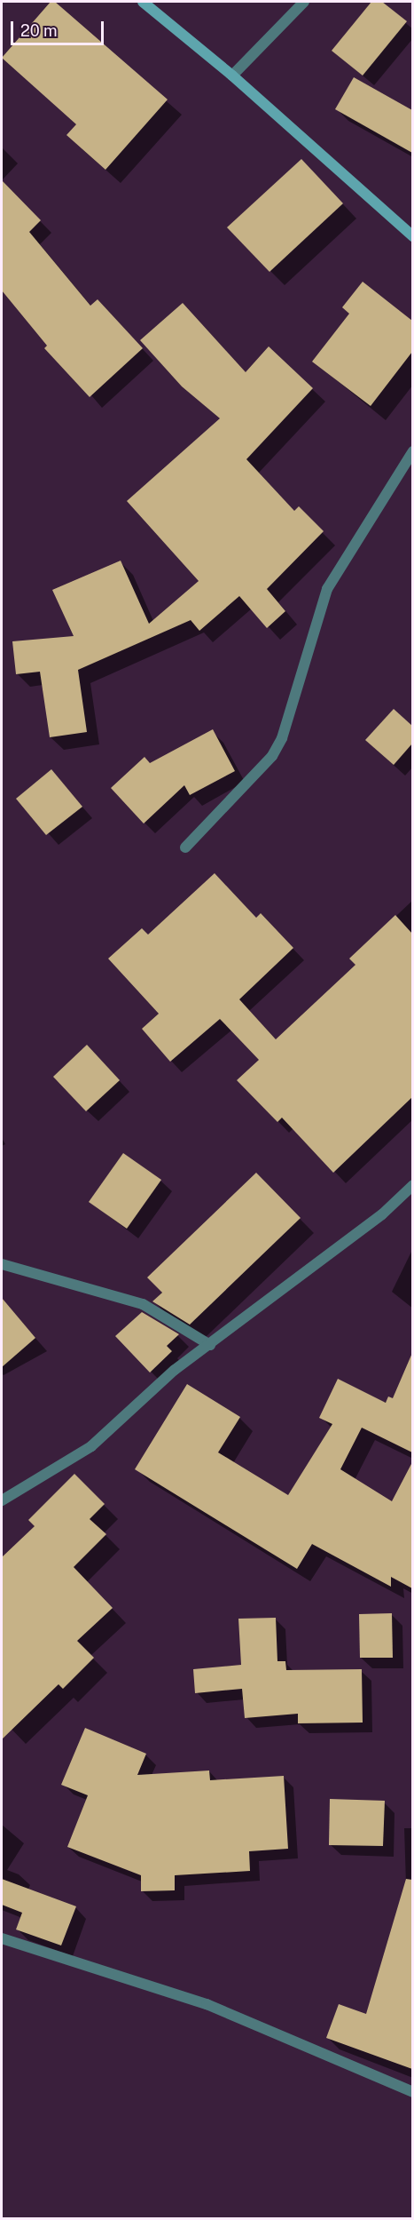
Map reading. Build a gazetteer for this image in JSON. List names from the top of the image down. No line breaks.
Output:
{"scale_bar":"20 m"}
